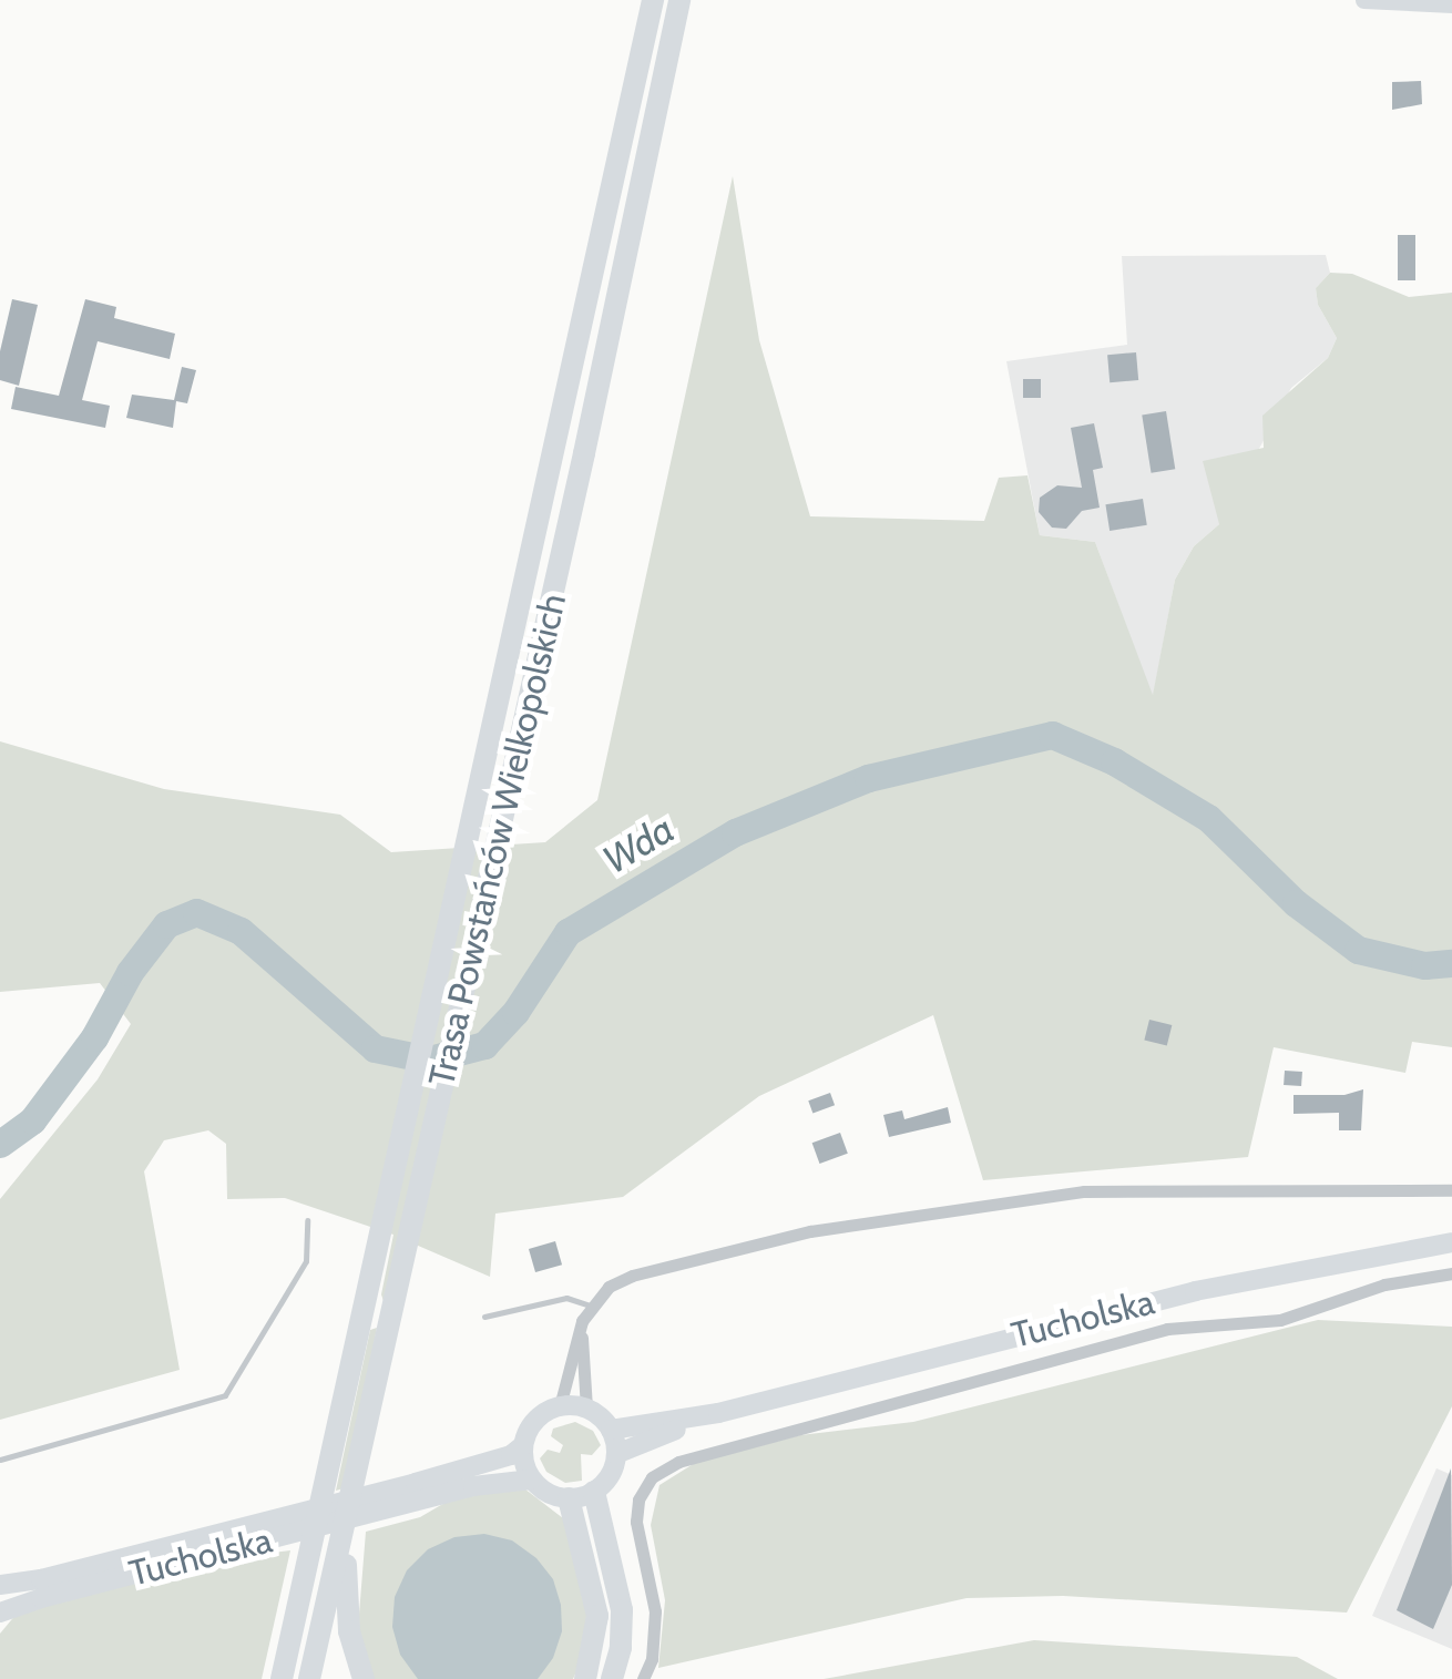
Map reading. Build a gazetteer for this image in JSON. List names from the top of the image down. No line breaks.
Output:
{"streets":{"highway":["Trasa Powstańców Wielkopolskich"],"main road":["Tucholska"]},"water":["Wda"]}
